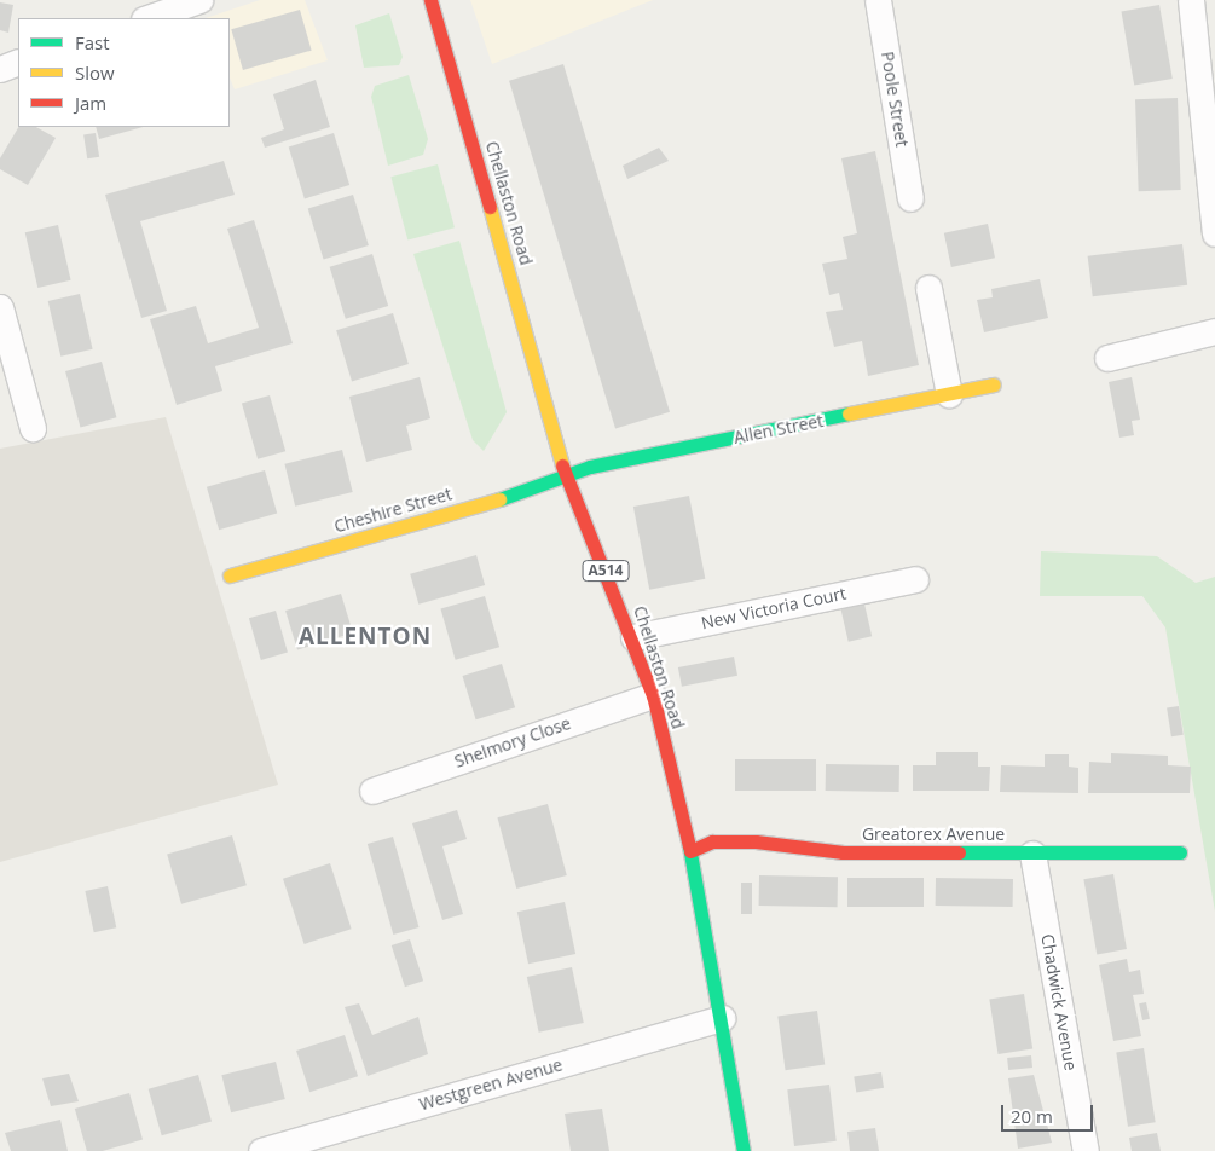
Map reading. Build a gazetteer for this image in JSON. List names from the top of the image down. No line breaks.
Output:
{"streets":{"street":["Poole Street","Chellaston Road","Allen Street","Cheshire Street","A514","New Victoria Court","Shelmory Close","Greatorex Avenue","Chadwick Avenue","Westgreen Avenue"]},"crossings":[["Chellaston Road","Allen Street"],["Chellaston Road","Cheshire Street"],["Chellaston Road","New Victoria Court"],["Chellaston Road","Shelmory Close"],["Chellaston Road","Greatorex Avenue"],["Chellaston Road","Westgreen Avenue"],["Allen Street","Cheshire Street"],["Greatorex Avenue","Chadwick Avenue"]],"districts":["ALLENTON"],"legend":["Fast","Slow","Jam"],"scale_bar":"20 m"}
